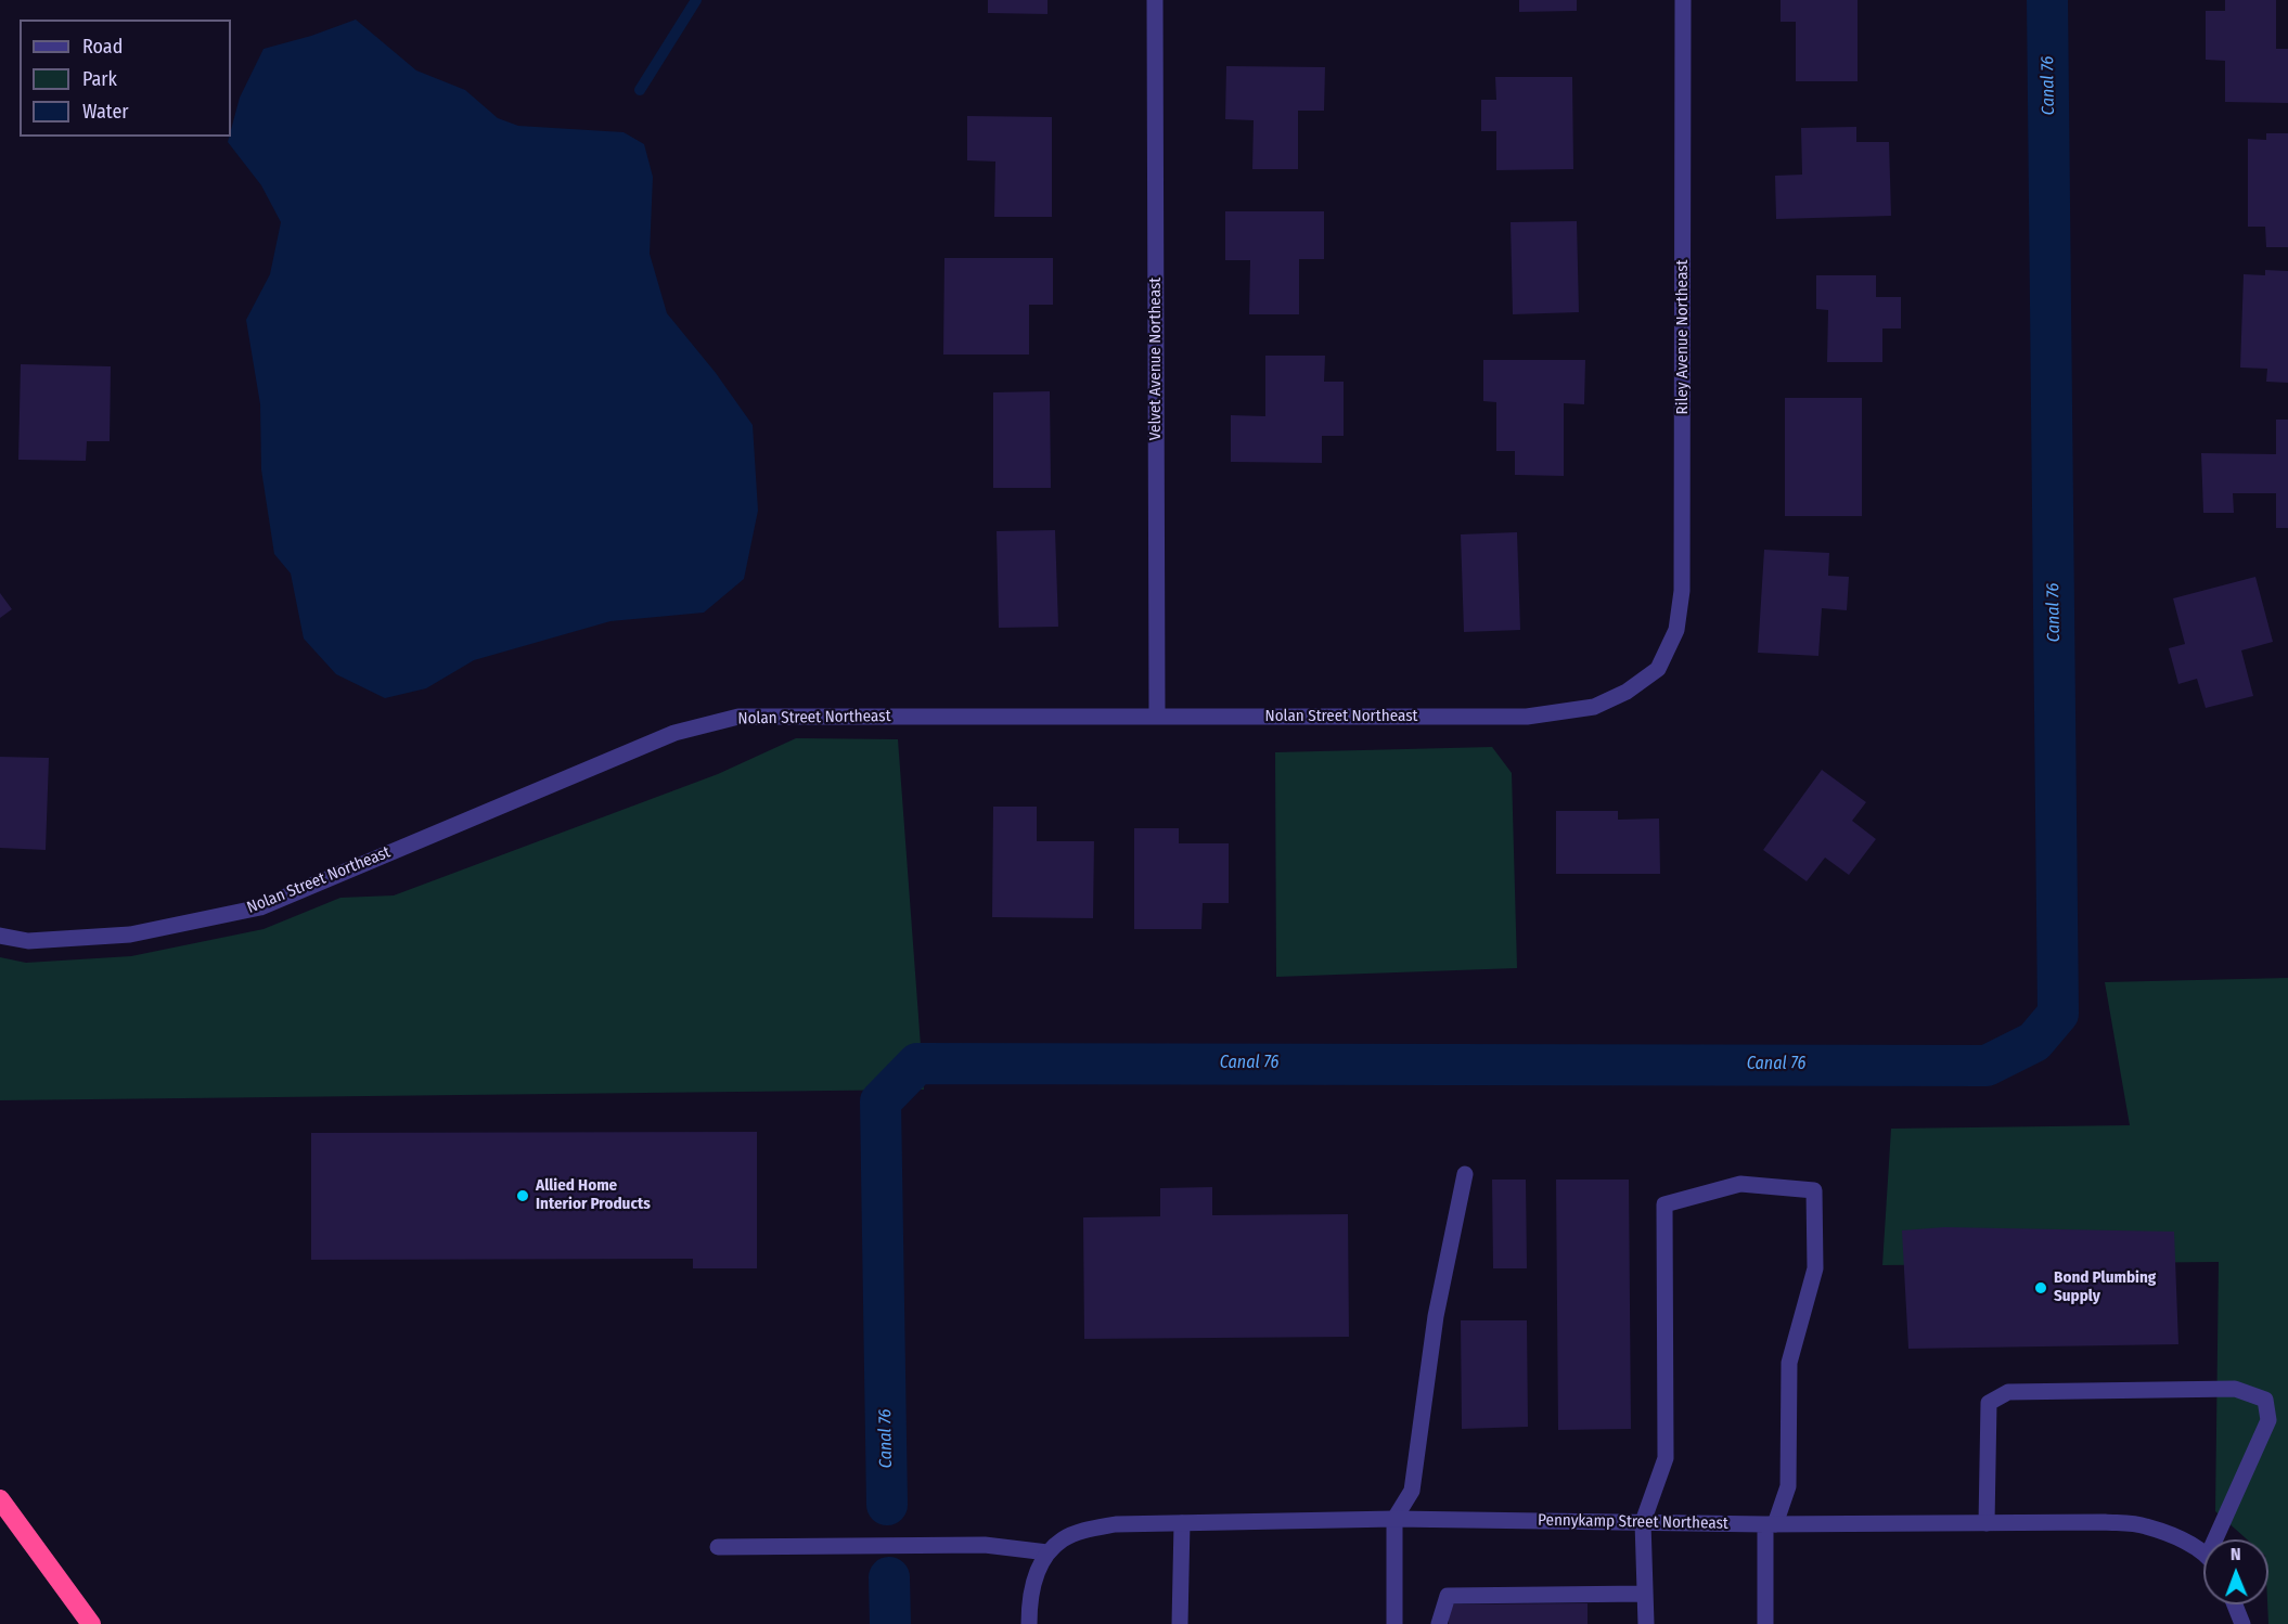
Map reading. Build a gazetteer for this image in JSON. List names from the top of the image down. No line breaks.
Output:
{"streets":{"street":["Riley Avenue Northeast","Velvet Avenue Northeast","Nolan Street Northeast","Pennykamp Street Northeast"]},"crossings":[["Riley Avenue Northeast","Nolan Street Northeast"],["Velvet Avenue Northeast","Nolan Street Northeast"]],"water":["Canal 76"],"places":["Allied Home Interior Products","Bond Plumbing Supply"],"legend":["Road","Park","Water"],"north":"top"}
